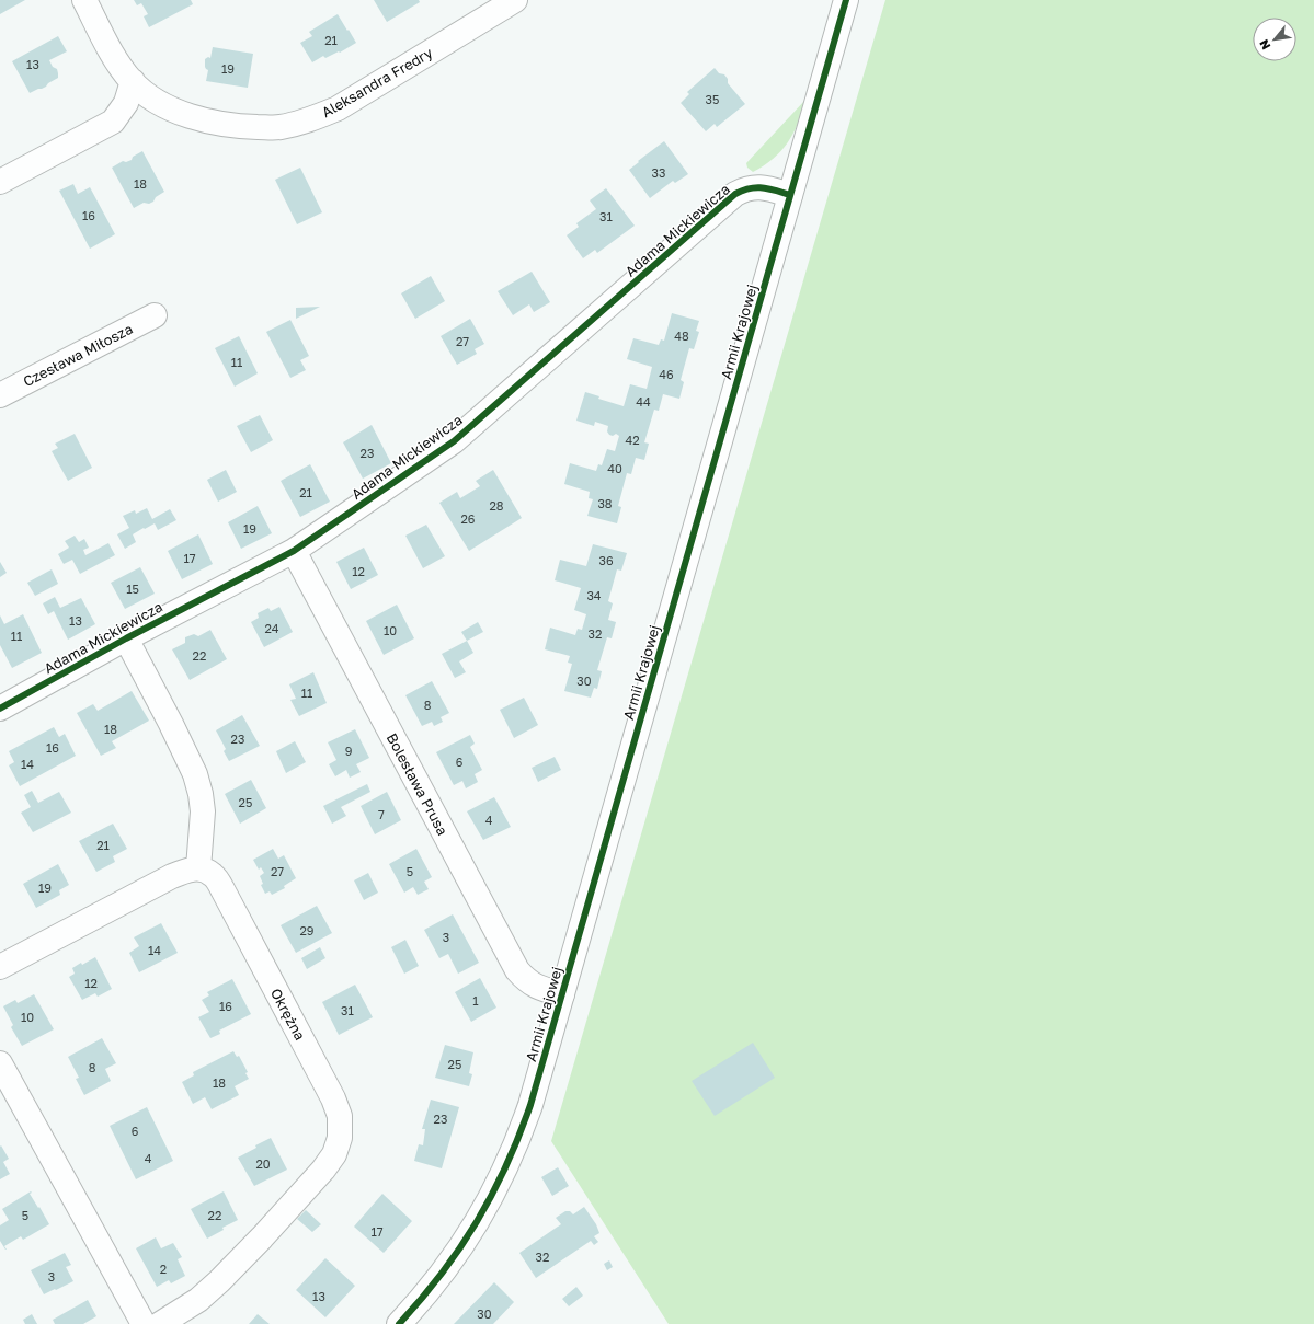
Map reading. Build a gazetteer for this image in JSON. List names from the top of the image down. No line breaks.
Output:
{"streets":{"street":["Aleksandra Fredry","Adama Mickiewicza","Armii Krajowej","Czesława Miłosza","Bolesława Prusa","Okrężna"]},"crossings":[["Adama Mickiewicza","Armii Krajowej"],["Adama Mickiewicza","Bolesława Prusa"],["Armii Krajowej","Bolesława Prusa"]],"house_numbers":["21","13","19","35","33","18","16","31","48","27","11","46","44","42","23","40","21","38","28","26","19","17","36","12","15","34","13","24","10","32","11","22","30","11","8","18","23","16","9","6","14","25","7","4","21","27","5","19","29","3","14","12","1","16","31","10","25","8","18","23","6","4","20","5","22","17","32","2","3","13","30"],"north":"bottom left"}
